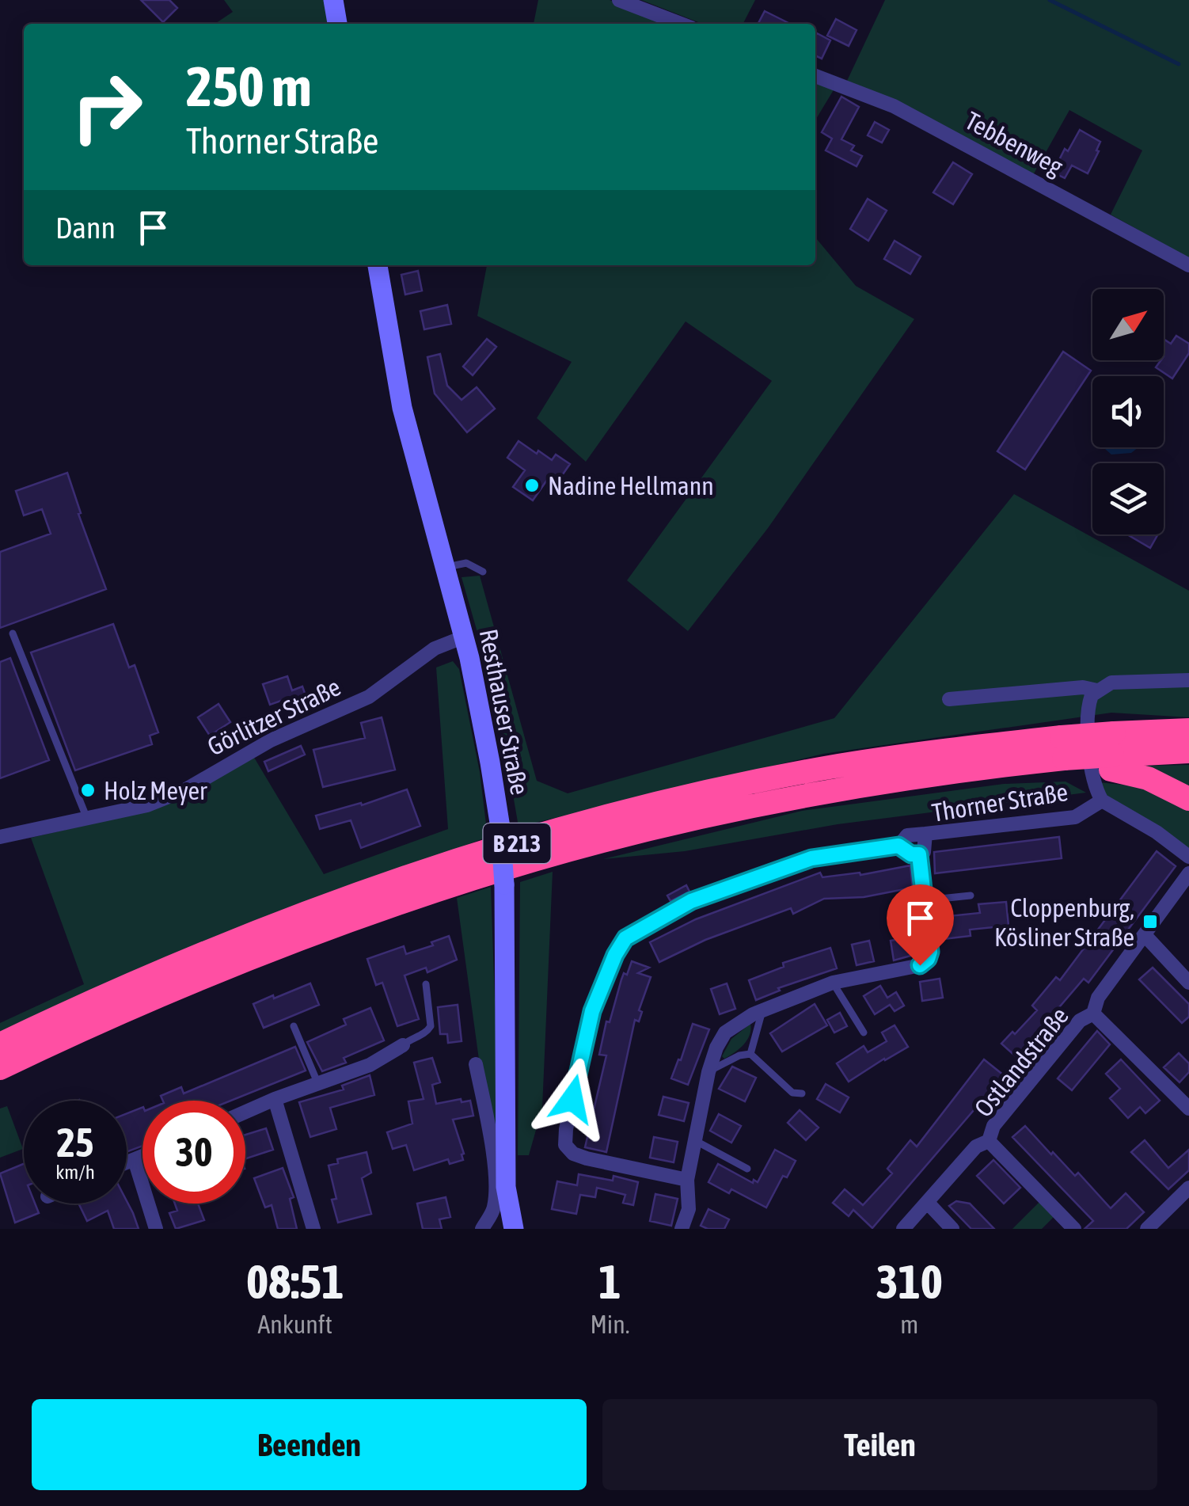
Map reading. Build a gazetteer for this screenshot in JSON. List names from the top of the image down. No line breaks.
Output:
{"streets":{"highway":["B 213"],"street":["Tebbenweg","Resthauser Straße","Görlitzer Straße","Thorner Straße","Ostlandstraße"]},"crossings":[["Resthauser Straße","Görlitzer Straße"]],"places":{"other":["Nadine Hellmann","Holz Meyer"],"transit":["Cloppenburg, Kösliner Straße"]},"north":"top right","page":{"turn":["250 m","Thorner Straße"],"then":"Dann","speed":"25 km/h","limit":"30","eta":["08:51","Ankunft","1","Min.","310","m"],"buttons":["Beenden","Teilen"]}}
